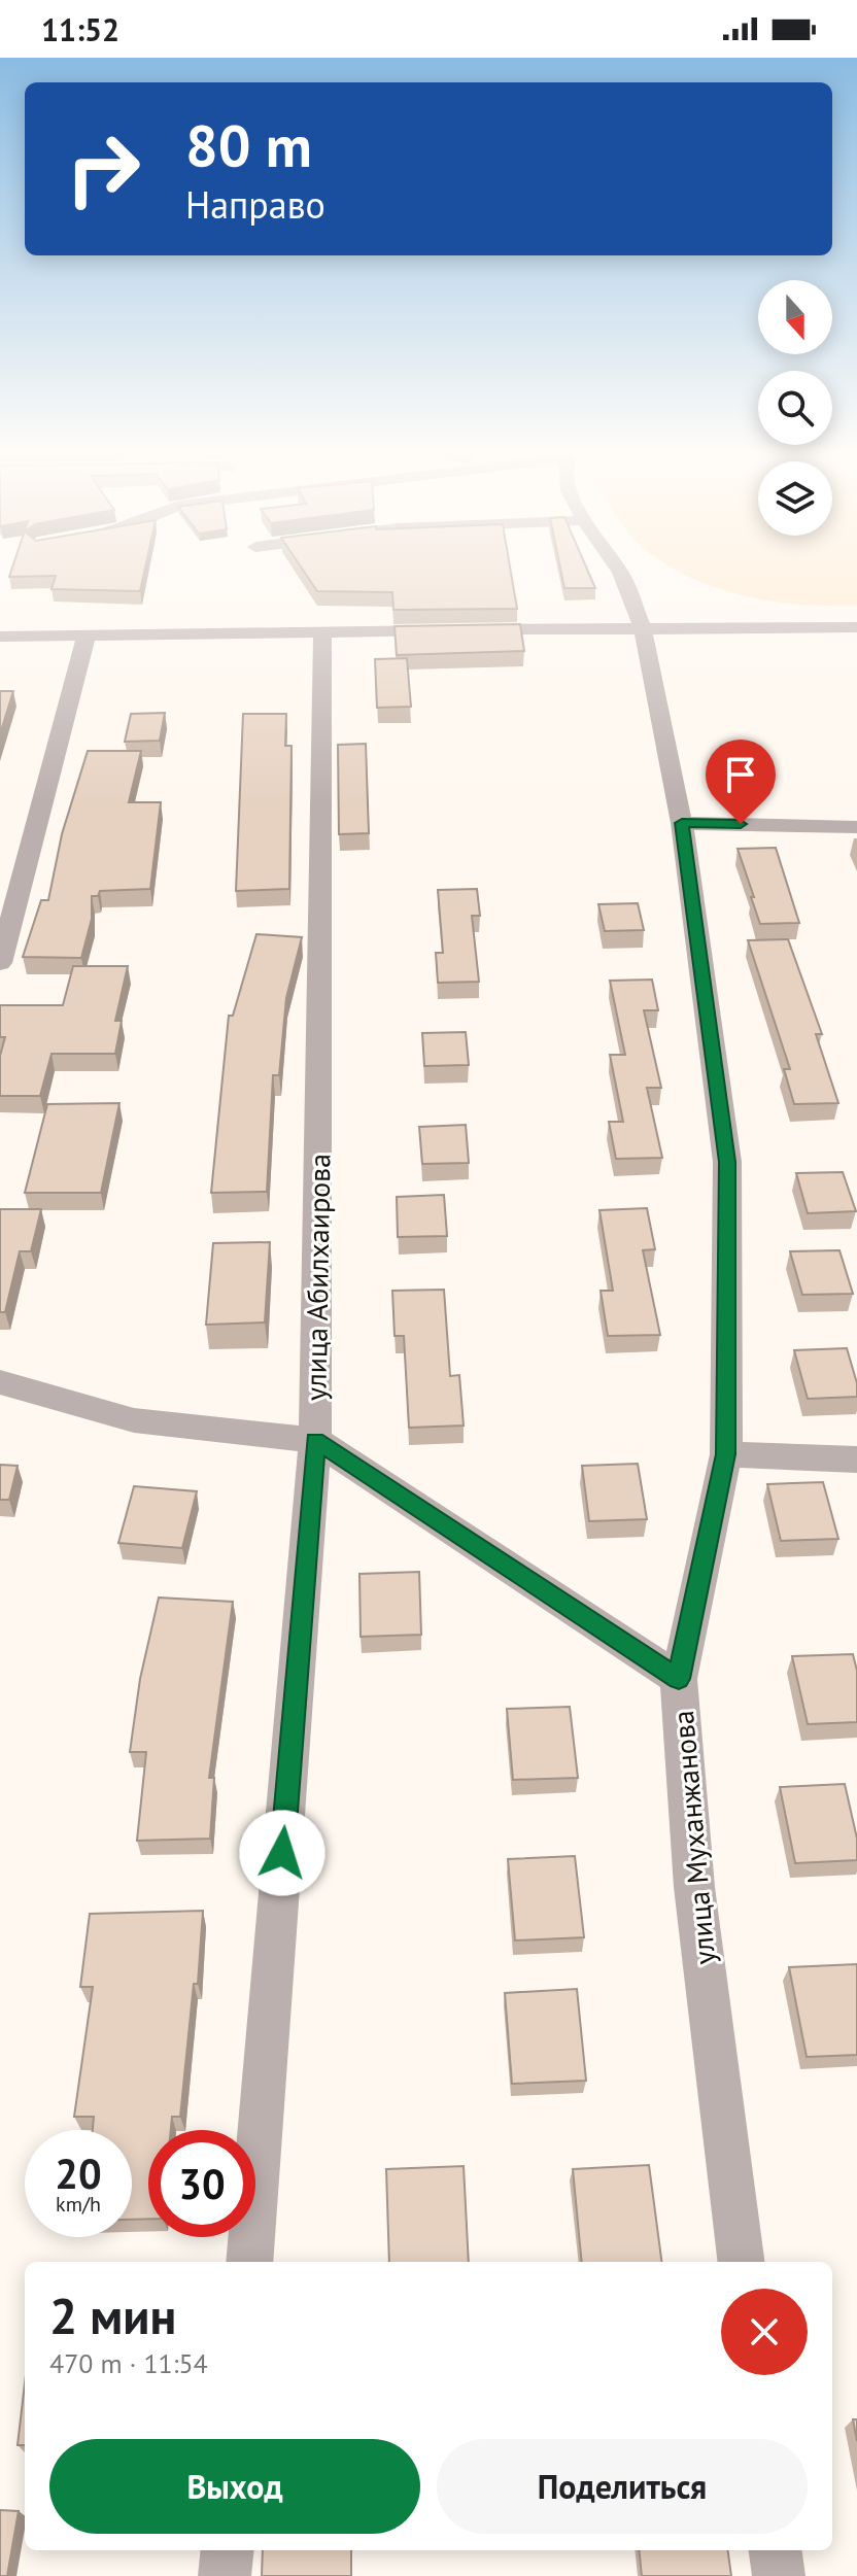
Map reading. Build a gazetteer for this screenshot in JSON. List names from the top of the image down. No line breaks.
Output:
{"streets":{"street":["улица Абилхаирова","улица Муханжанова"]},"north":"bottom","page":{"status":"11:52","turn":["80 m","Направо"],"speed":"20 km/h","limit":"30","heading":["2 мин","470 m · 11:54"],"buttons":["Выход","Поделиться"]}}
